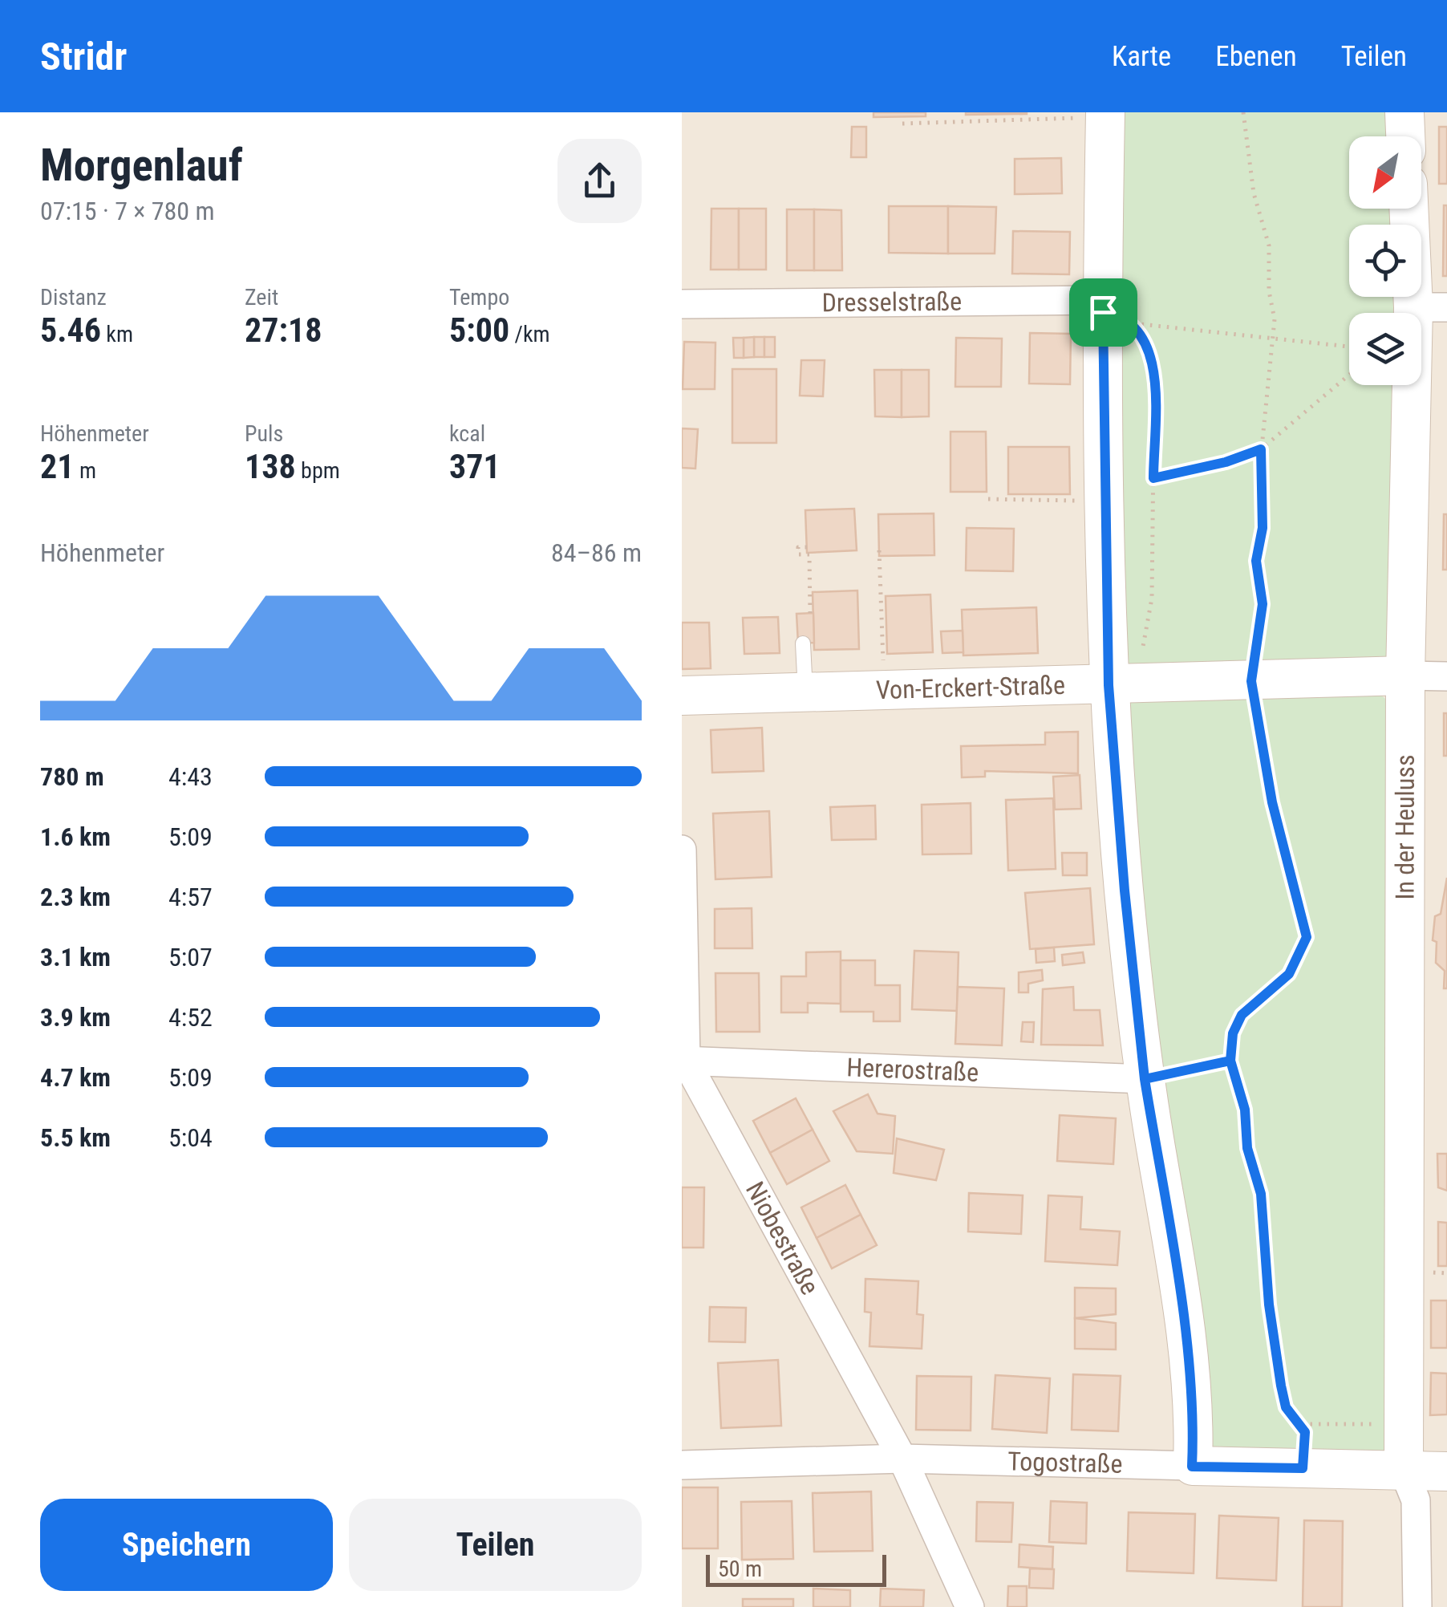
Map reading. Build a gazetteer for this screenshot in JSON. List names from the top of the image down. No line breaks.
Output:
{"streets":{"street":["Dresselstraße","Von-Erckert-Straße","In der Heuluss","Hererostraße","Niobestraße","Togostraße"]},"crossings":[["Von-Erckert-Straße","In der Heuluss"],["In der Heuluss","Togostraße"],["Hererostraße","Niobestraße"],["Niobestraße","Togostraße"]],"scale_bar":"50 m","north":"bottom left","page":{"header":"Stridr","nav":["Karte","Ebenen","Teilen"],"heading":["Morgenlauf","07:15 · 7 × 780 m"],"stats":[["Distanz","5.46 km"],["Zeit","27:18"],["Tempo","5:00 /km"],["Höhenmeter","21 m"],["Puls","138 bpm"],["kcal","371"]],"chart":["Höhenmeter","84–86 m"],"list":[{"name":"780 m","note":"4:43"},{"name":"1.6 km","note":"5:09"},{"name":"2.3 km","note":"4:57"},{"name":"3.1 km","note":"5:07"},{"name":"3.9 km","note":"4:52"},{"name":"4.7 km","note":"5:09"},{"name":"5.5 km","note":"5:04"}],"buttons":["Speichern","Teilen"],"scale":"50 m"}}
